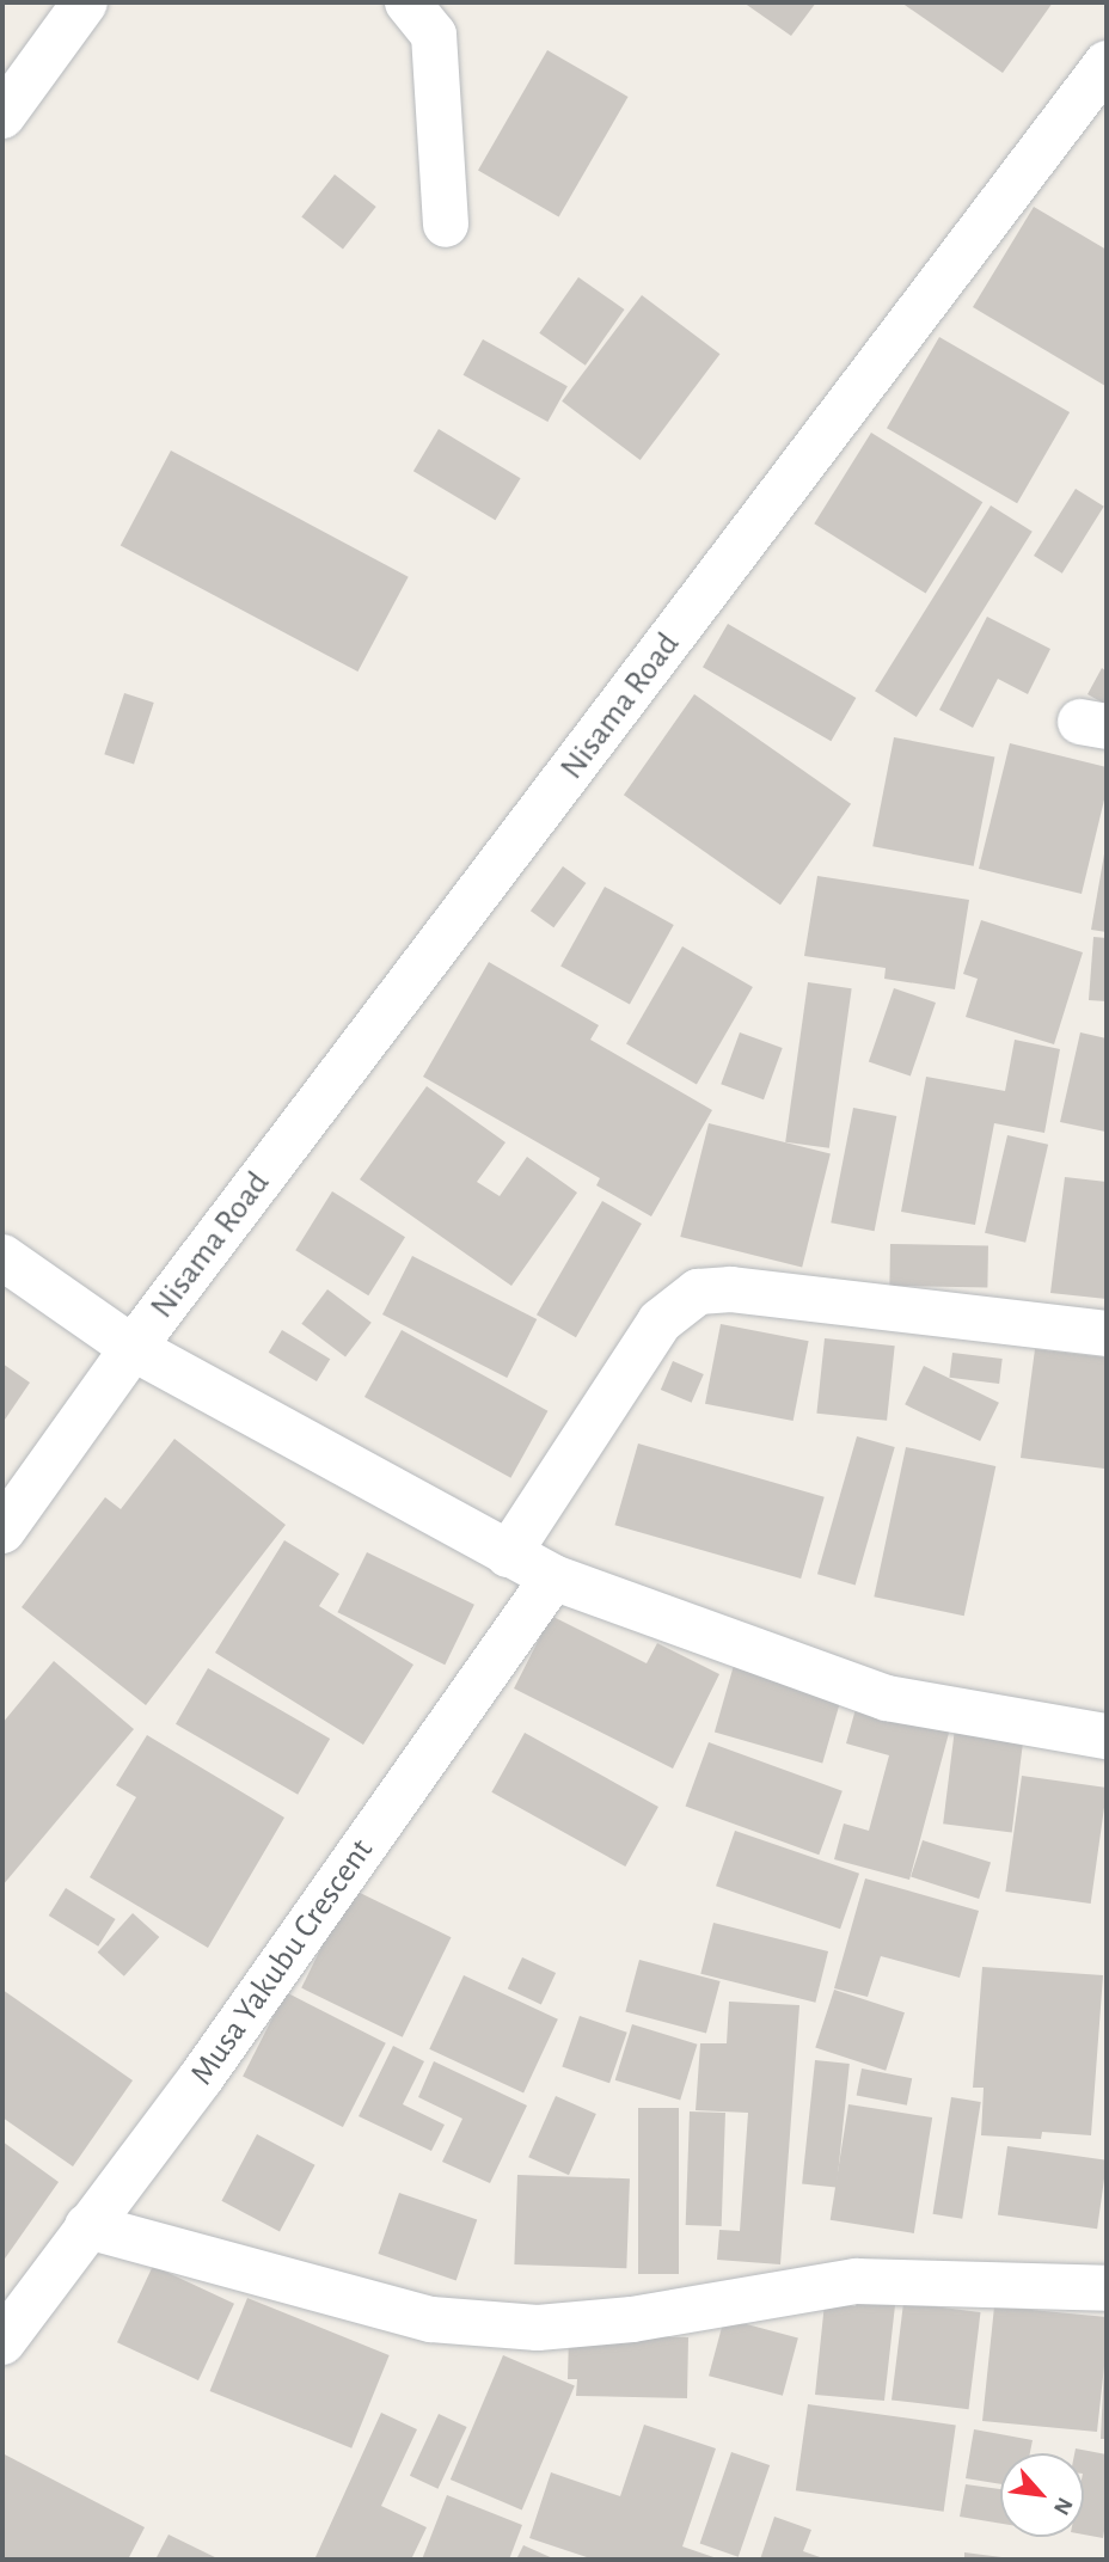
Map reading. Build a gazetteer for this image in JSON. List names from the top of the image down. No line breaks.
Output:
{"streets":{"street":["Nisama Road","Musa Yakubu Crescent"]},"north":"bottom right"}
